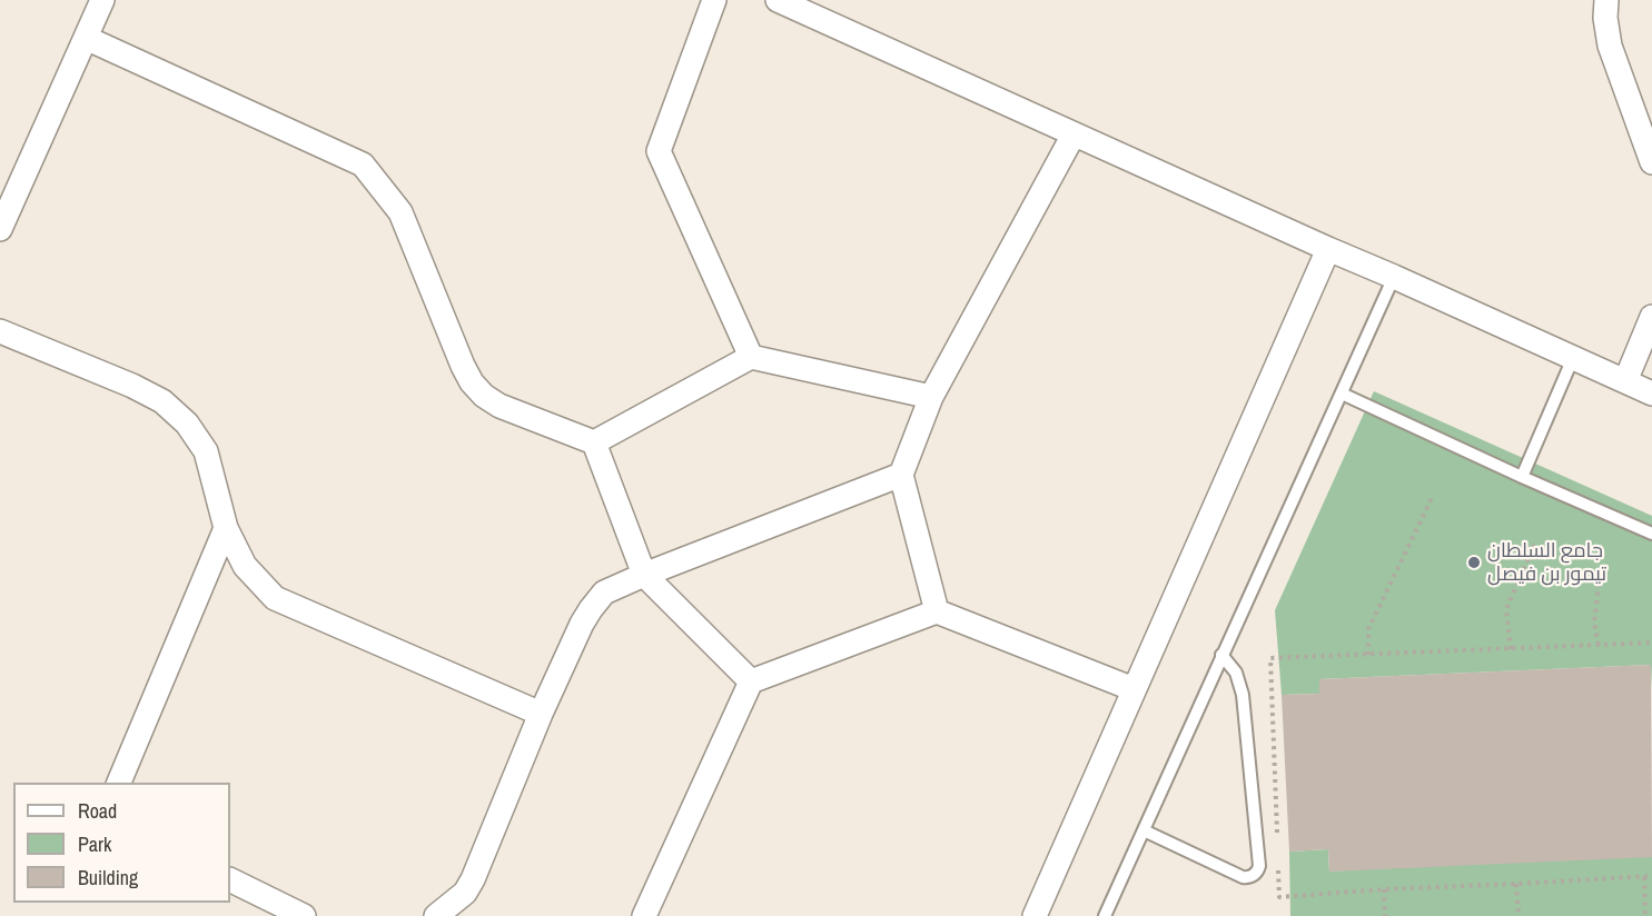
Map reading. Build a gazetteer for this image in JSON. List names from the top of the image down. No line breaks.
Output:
{"places":["جامع السلطان تيمور بن فيصل"],"legend":["Road","Park","Building"]}
